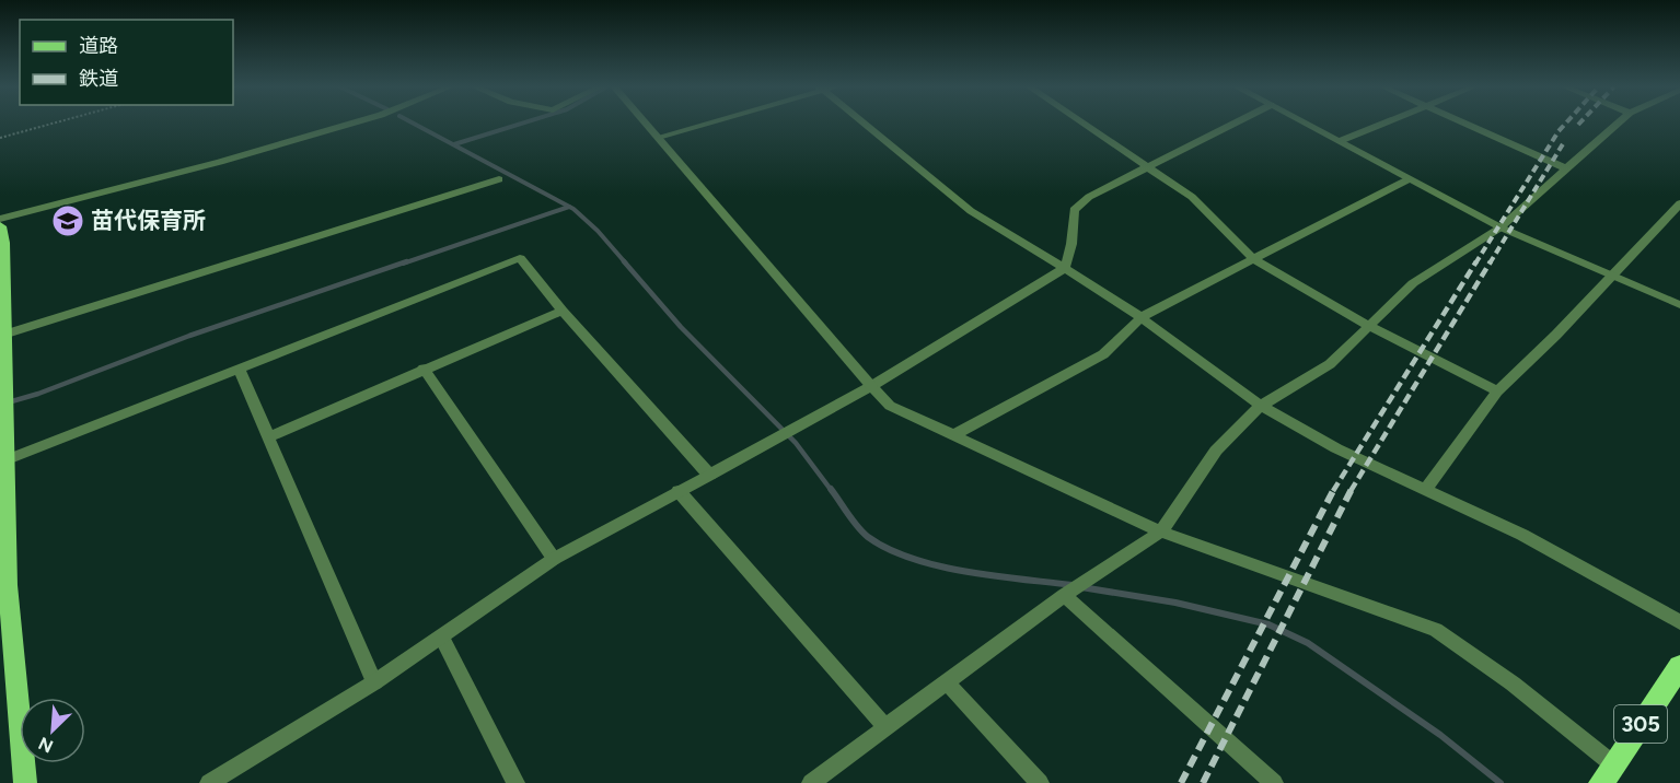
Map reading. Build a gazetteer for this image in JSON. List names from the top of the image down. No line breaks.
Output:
{"streets":{"highway":["305"]},"places":{"school or university":["苗代保育所"]},"legend":["道路","鉄道"],"north":"bottom left"}
